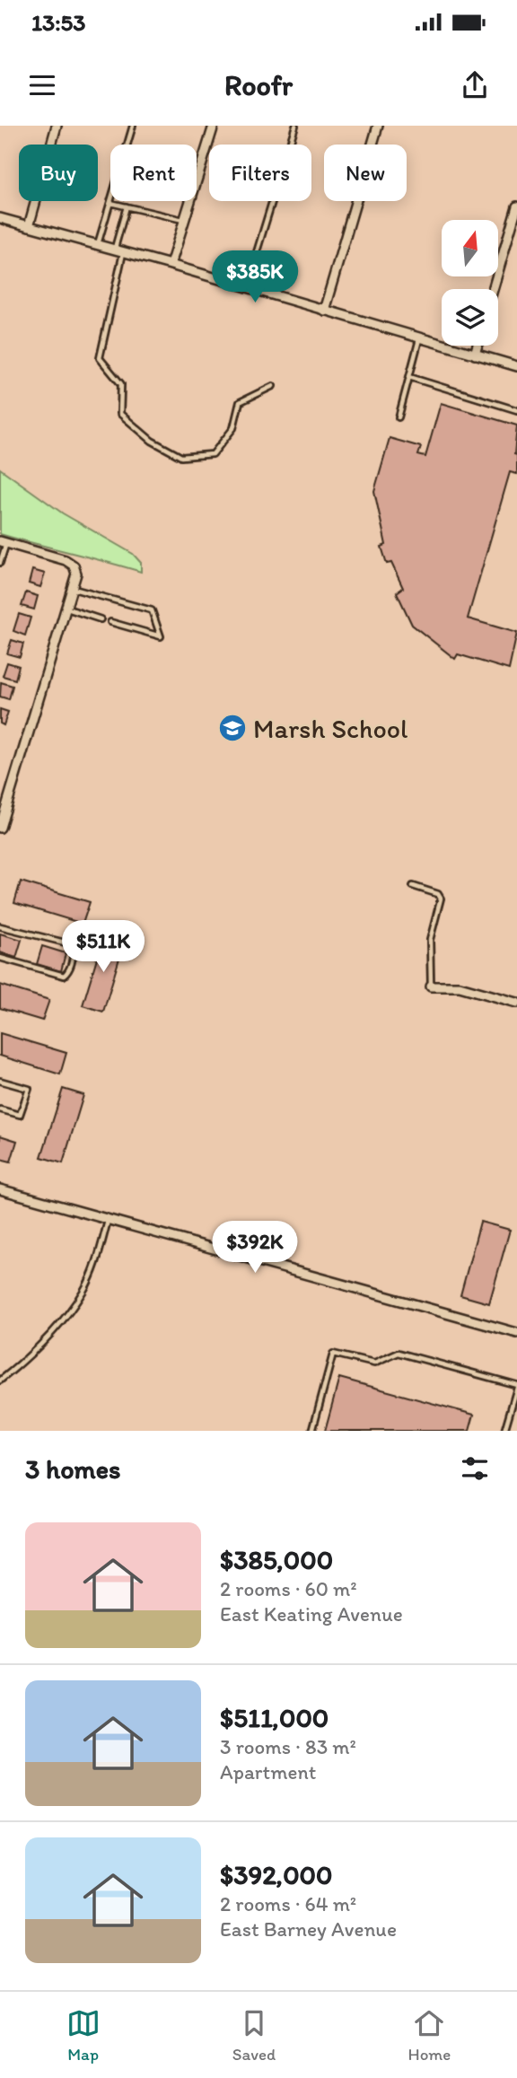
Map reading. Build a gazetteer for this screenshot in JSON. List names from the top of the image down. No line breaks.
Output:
{"places":{"school or university":["Marsh School"]},"north":"top","page":{"status":"13:53","header":"Roofr","chip":["Buy","Rent","Filters","New"],"price":["$385K","$511K","$392K"],"heading":"3 homes","list":[{"name":"$385,000","note":"2 rooms · 60 m² · East Keating Avenue"},{"name":"$511,000","note":"3 rooms · 83 m² · Apartment"},{"name":"$392,000","note":"2 rooms · 64 m² · East Barney Avenue"}],"tabs":["Map","Saved","Home"]}}
